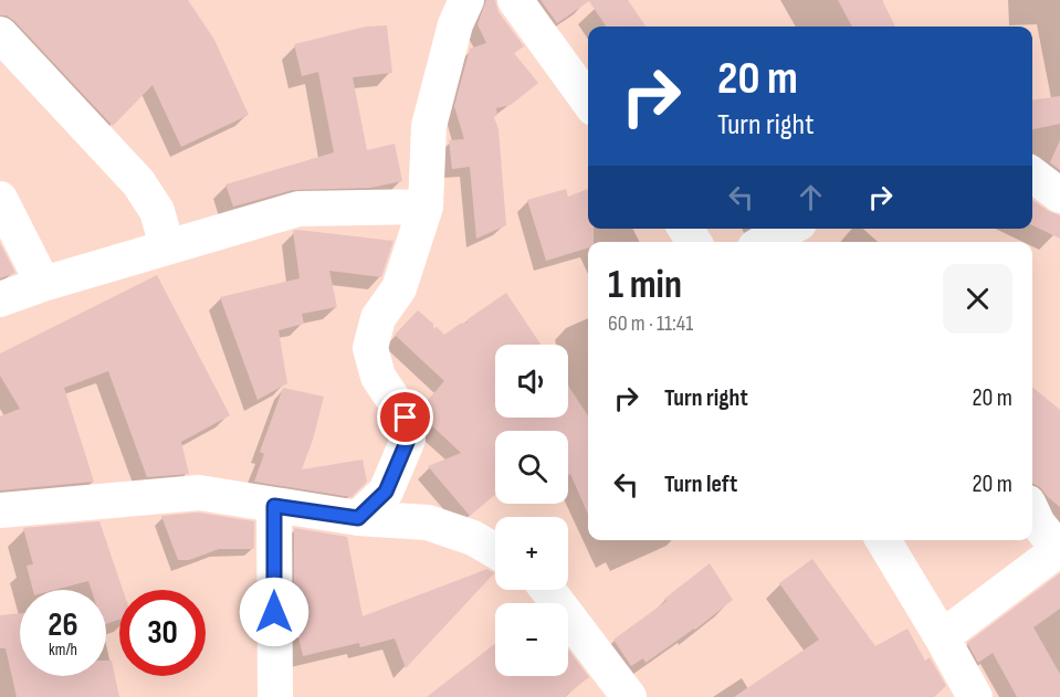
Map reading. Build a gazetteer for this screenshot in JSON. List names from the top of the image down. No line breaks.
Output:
{"page":{"turn":["20 m","Turn right"],"heading":["1 min","60 m · 11:41"],"map_buttons":["+","−"],"list":[{"name":"Turn right","value":"20 m"},{"name":"Turn left","value":"20 m"}],"speed":"26 km/h","limit":"30"}}
